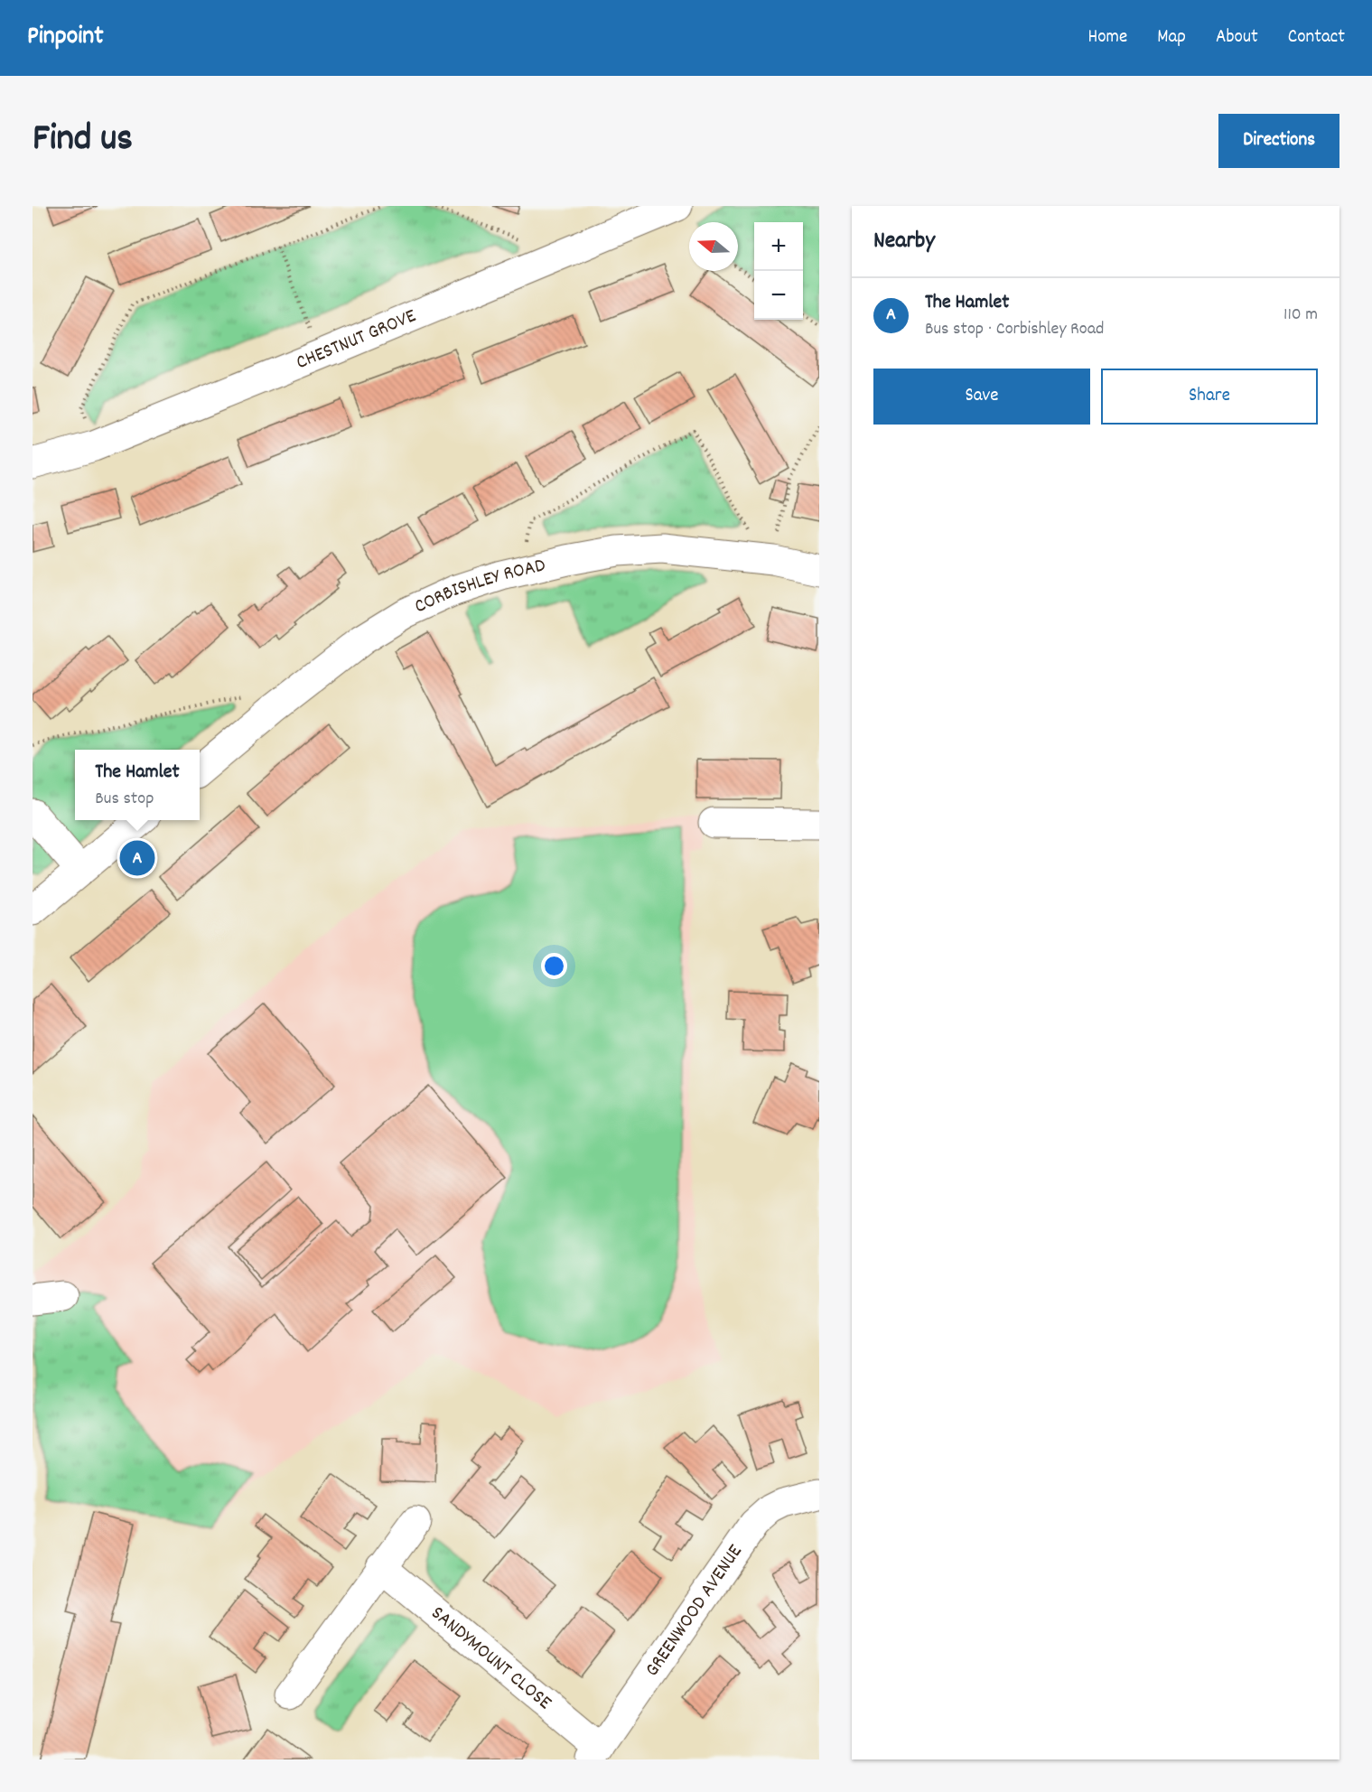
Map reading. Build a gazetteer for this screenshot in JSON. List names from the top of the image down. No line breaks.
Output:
{"streets":{"street":["CHESTNUT GROVE","CORBISHLEY ROAD","GREENWOOD AVENUE","SANDYMOUNT CLOSE"]},"crossings":[["GREENWOOD AVENUE","SANDYMOUNT CLOSE"]],"north":"left","page":{"header":"Pinpoint","nav":["Home","Map","About","Contact"],"title":"Find us","buttons":["Directions",["Save","Share"]],"heading":"Nearby","map_buttons":["+","−"],"list":[{"mark":"A","name":"The Hamlet","note":"Bus stop · Corbishley Road","value":"110 m"}],"popup":["The Hamlet","Bus stop"],"pins":"A"}}
